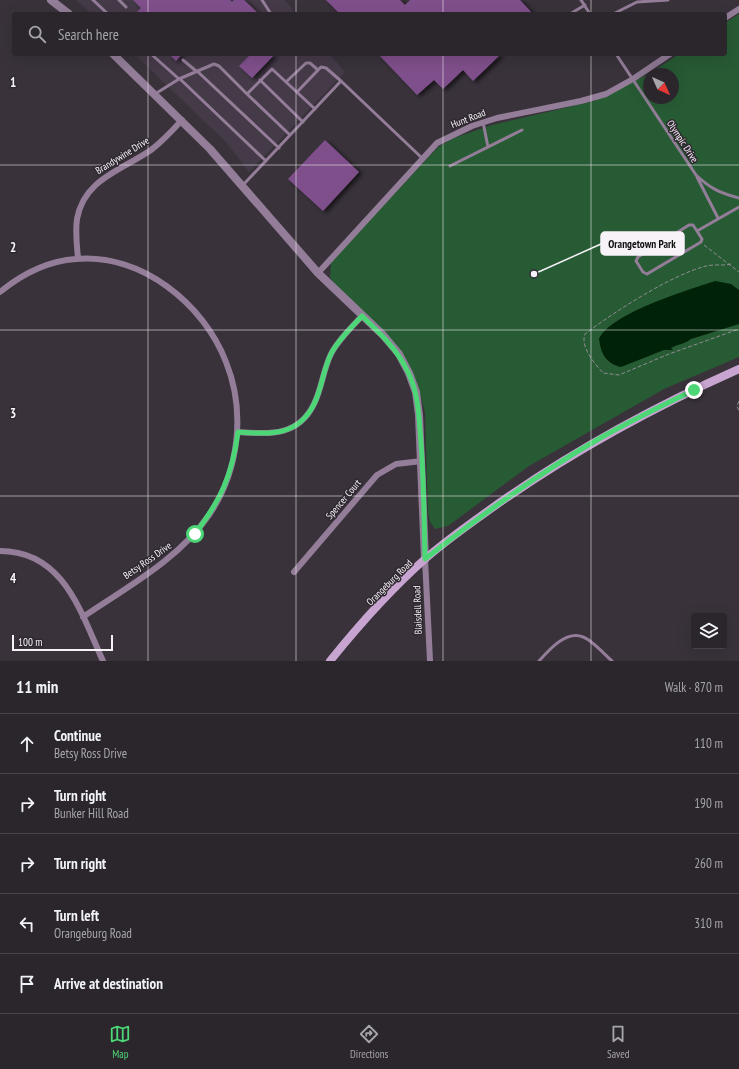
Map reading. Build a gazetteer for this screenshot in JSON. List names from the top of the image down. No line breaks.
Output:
{"streets":{"main road":["Orangeburg Road"],"street":["Hunt Road","Brandywine Drive","Spencer Court","Betsy Ross Drive","Blaisdell Road"],"lane":["Olympic Drive"]},"crossings":[["Hunt Road","Olympic Drive"],["Brandywine Drive","Betsy Ross Drive"],["Orangeburg Road","Blaisdell Road"]],"places":["Orangetown Park"],"scale_bar":"100 m","north":"bottom right","page":{"search":"Search here","scale":"100 m","heading":["11 min","Walk · 870 m"],"list":[["Continue","Betsy Ross Drive","110 m"],["Turn right","Bunker Hill Road","190 m"],["Turn right","260 m"],["Turn left","Orangeburg Road","310 m"],"Arrive at destination"],"nav":["Map","Directions","Saved"]},"grid":{"rows":["1","2","3","4"]}}
